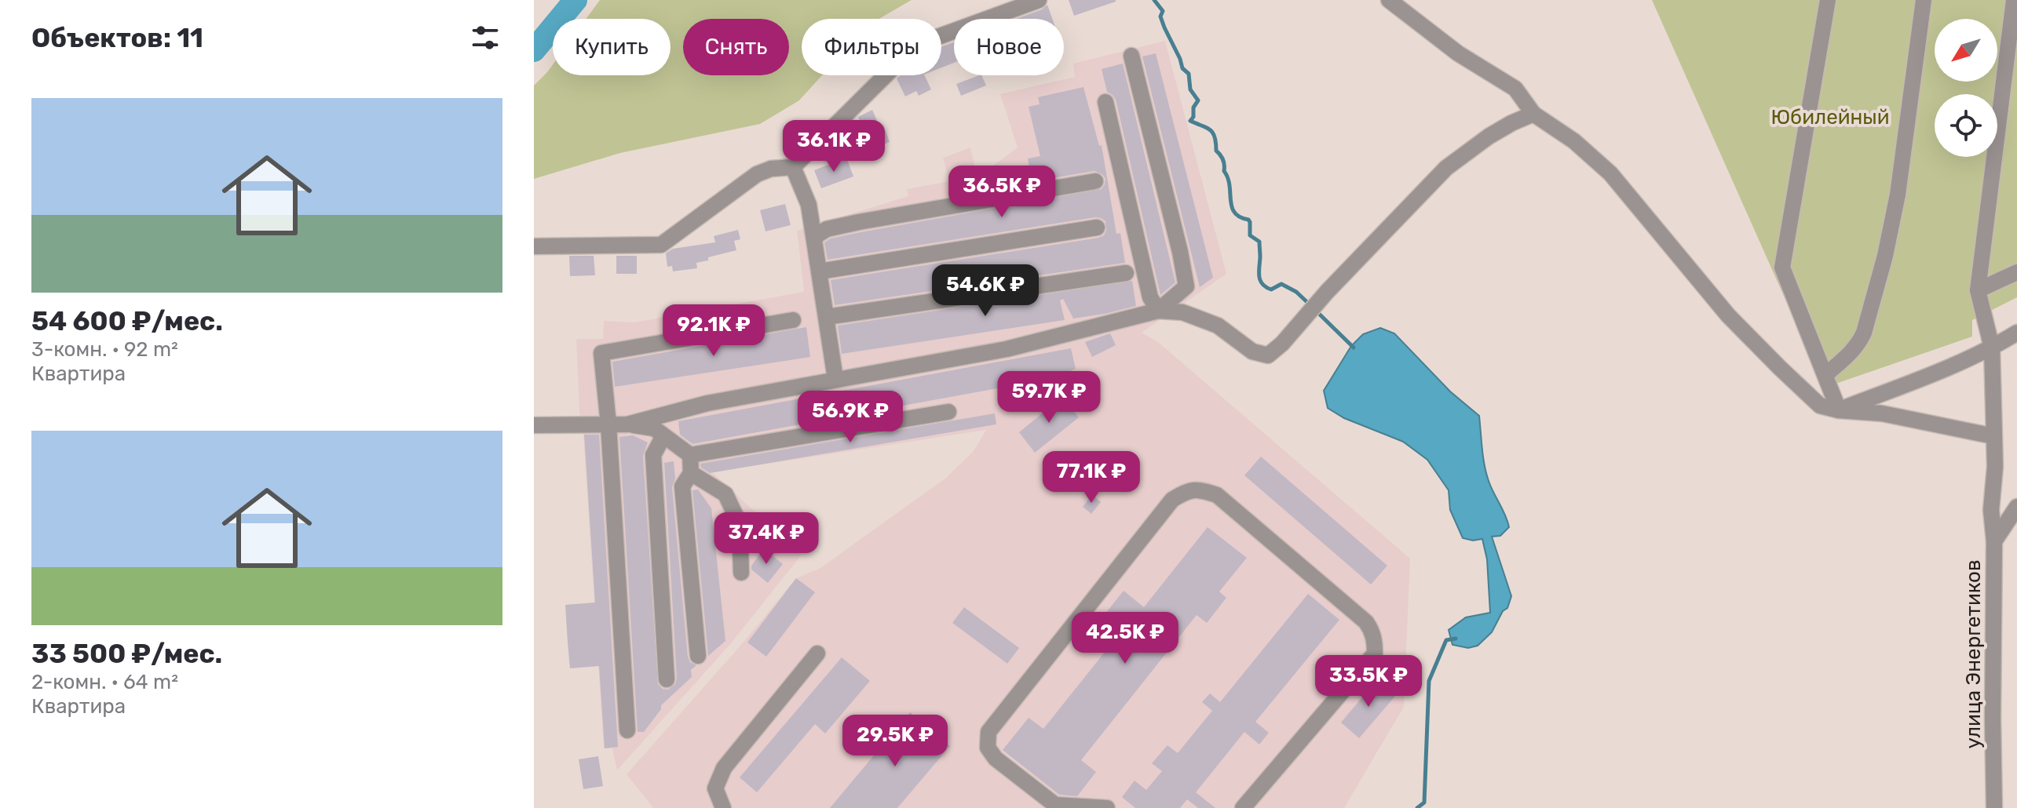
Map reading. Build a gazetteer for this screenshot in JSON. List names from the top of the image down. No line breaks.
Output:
{"streets":{"street":["улица Энергетиков"]},"parks":["Юбилейный"],"north":"bottom left","page":{"heading":"Объектов: 11","chip":["Купить","Снять","Фильтры","Новое"],"list":[{"name":"54 600 ₽/мес.","note":"3-комн. · 92 m² · Квартира"},{"name":"33 500 ₽/мес.","note":"2-комн. · 64 m² · Квартира"}],"price":["36.1K ₽","36.5K ₽","54.6K ₽","92.1K ₽","59.7K ₽","56.9K ₽","77.1K ₽","37.4K ₽","42.5K ₽","33.5K ₽","29.5K ₽"]}}
